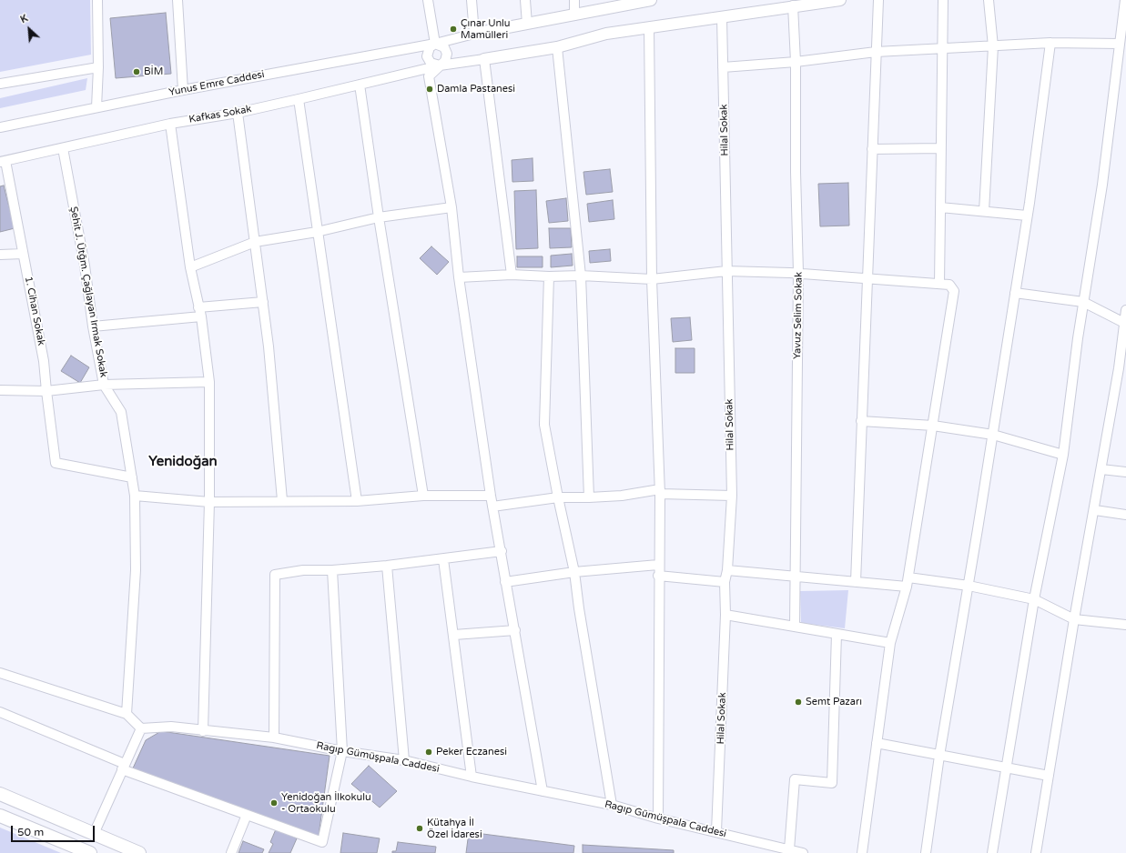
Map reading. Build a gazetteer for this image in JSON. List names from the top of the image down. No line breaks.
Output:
{"streets":{"street":["Yunus Emre Caddesi","Kafkas Sokak","Hilal Sokak","Şehit J. Ütğm. Çağlayan Irmak Sokak","1. Cihan Sokak","Yavuz Selim Sokak","Ragıp Gümüşpala Caddesi"]},"crossings":[["Yunus Emre Caddesi","Kafkas Sokak"],["Kafkas Sokak","Şehit J. Ütğm. Çağlayan Irmak Sokak"],["Kafkas Sokak","1. Cihan Sokak"],["Hilal Sokak","Ragıp Gümüşpala Caddesi"],["Şehit J. Ütğm. Çağlayan Irmak Sokak","1. Cihan Sokak"]],"districts":["Yenidoğan"],"places":["Çınar Unlu Mamülleri","BİM","Damla Pastanesi","Semt Pazarı","Peker Eczanesi","Yenidoğan İlkokulu - Ortaokulu","Kütahya İl Özel İdaresi"],"scale_bar":"50 m","north":"top left"}
